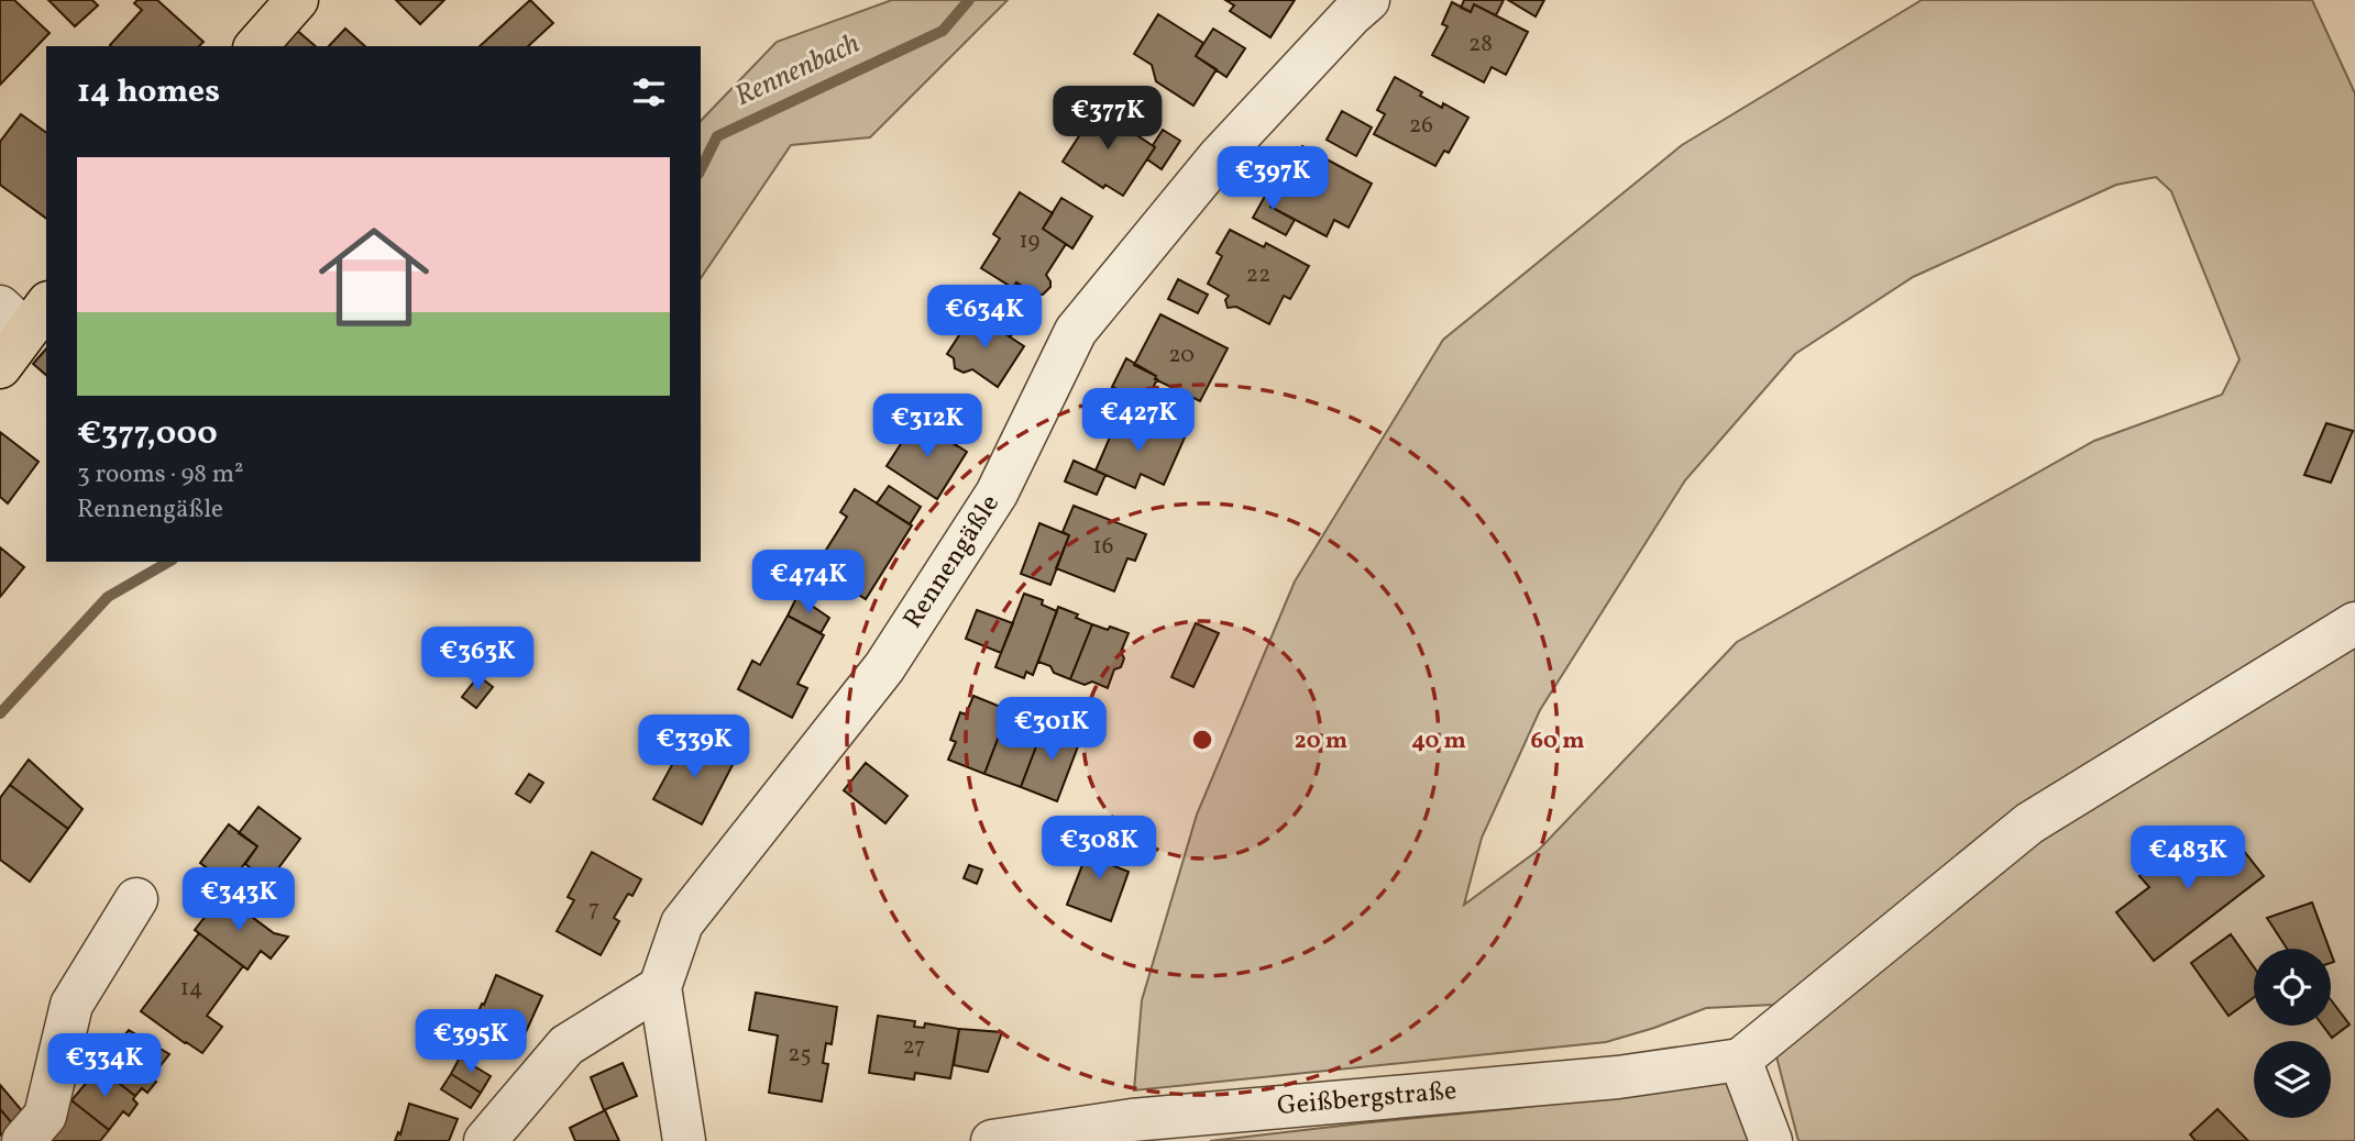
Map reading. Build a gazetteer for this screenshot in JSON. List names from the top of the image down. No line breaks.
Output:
{"streets":{"street":["Rennengäßle","Geißbergstraße"]},"water":["Rennenbach"],"house_numbers":["28","26","19","22","20","16","7","14","27","25"],"page":{"heading":"14 homes","price":["€377K","€397K","€634K","€427K","€312K","€474K","€363K","€301K","€339K","€308K","€483K","€343K","€395K","€334K"],"list":[{"name":"€377,000","note":"3 rooms · 98 m² · Rennengäßle"}]},"rings":["20 m","40 m","60 m"]}
